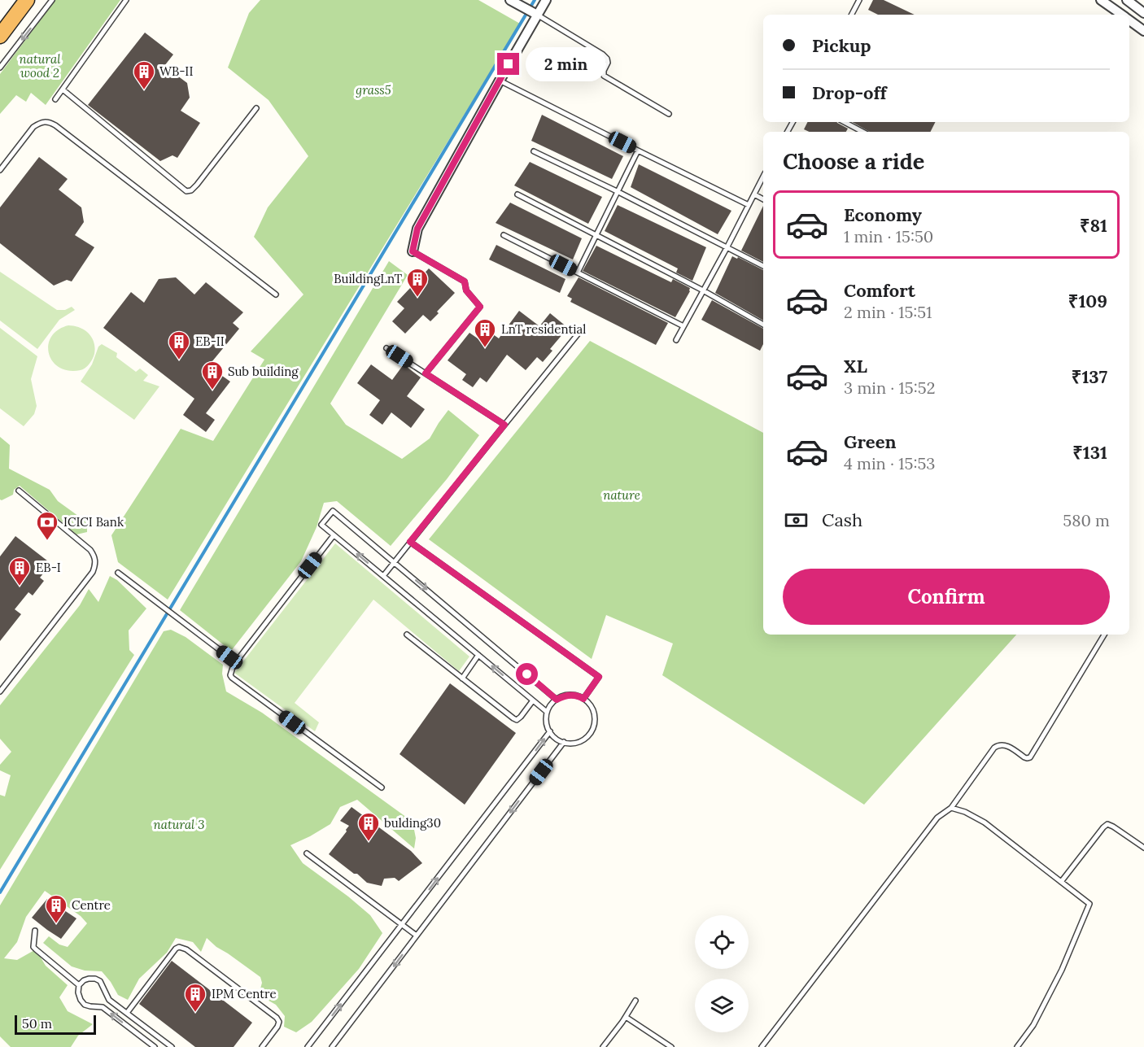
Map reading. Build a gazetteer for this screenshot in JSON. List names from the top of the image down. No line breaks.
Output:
{"parks":["natural wood 2","grass5","nature","natural 3"],"places":{"building":["WB-II","BuildingLnT","LnT residential","EB-II","Sub building","EB-I","bulding30","Centre","IPM Centre"],"bank":["ICICI Bank"]},"scale_bar":"50 m","page":{"banner":["Pickup","Drop-off"],"bubble":"2 min","heading":"Choose a ride","list":[{"name":"Economy","note":"1 min · 15:50","value":"₹81"},{"name":"Comfort","note":"2 min · 15:51","value":"₹109"},{"name":"XL","note":"3 min · 15:52","value":"₹137"},{"name":"Green","note":"4 min · 15:53","value":"₹131"}],"pay":["Cash","580 m"],"buttons":"Confirm","scale":"50 m"}}
